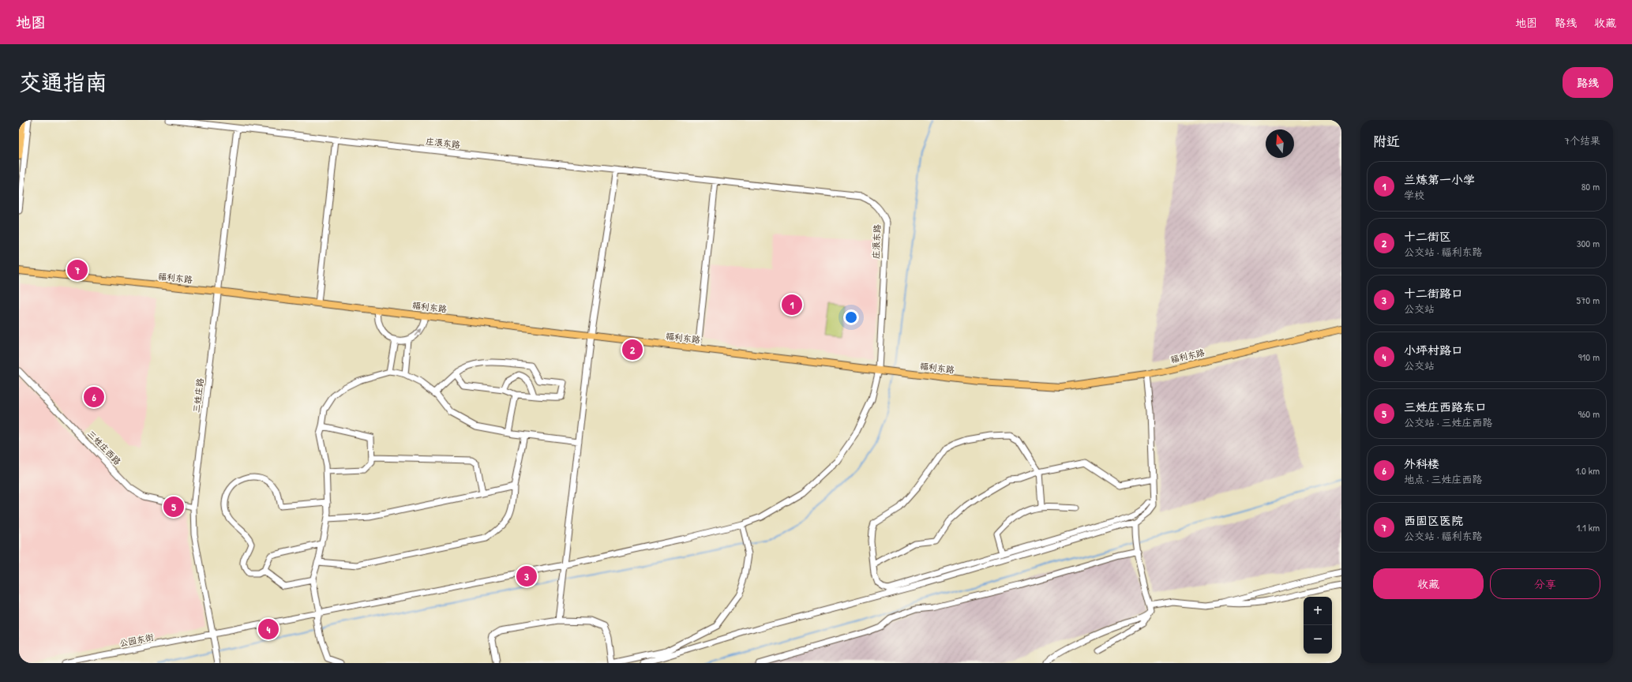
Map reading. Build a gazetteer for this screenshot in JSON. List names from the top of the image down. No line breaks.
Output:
{"streets":{"main road":["福利东路"],"street":["庄浪东路","三姓庄路","三姓庄西路","公园东街"]},"crossings":[["庄浪东路","福利东路"],["庄浪东路","三姓庄路"],["庄浪东路","公园东街"],["福利东路","三姓庄路"],["三姓庄路","三姓庄西路"],["三姓庄路","公园东街"]],"north":"top","page":{"header":"地图","nav":["地图","路线","收藏"],"title":"交通指南","buttons":["路线",["收藏","分享"]],"heading":["附近","7个结果"],"list":[{"mark":"1","name":"兰炼第一小学","note":"学校","value":"80 m"},{"mark":"2","name":"十二街区","note":"公交站 · 福利东路","value":"300 m"},{"mark":"3","name":"十二街路口","note":"公交站","value":"570 m"},{"mark":"4","name":"小坪村路口","note":"公交站","value":"910 m"},{"mark":"5","name":"三姓庄西路东口","note":"公交站 · 三姓庄西路","value":"960 m"},{"mark":"6","name":"外科楼","note":"地点 · 三姓庄西路","value":"1.0 km"},{"mark":"7","name":"西固区医院","note":"公交站 · 福利东路","value":"1.1 km"}],"pins":["7","1","2","6","5","3","4"],"map_buttons":["+","−"]}}
